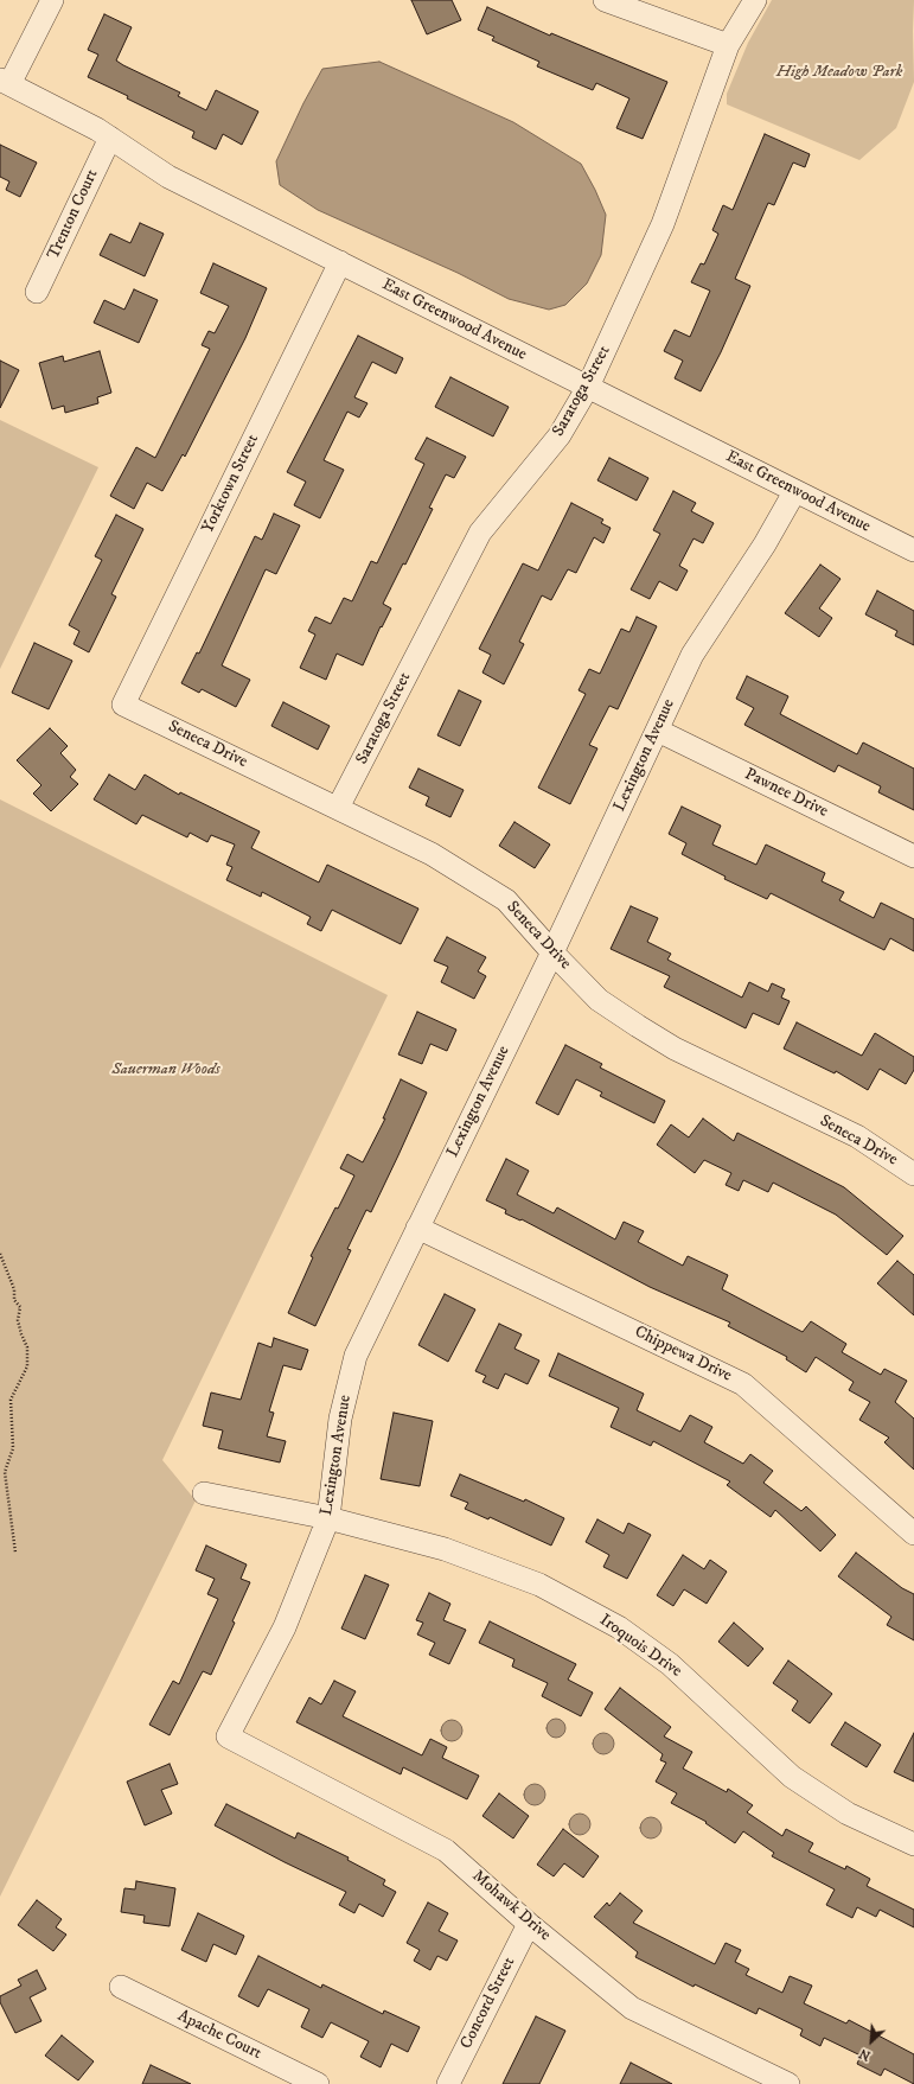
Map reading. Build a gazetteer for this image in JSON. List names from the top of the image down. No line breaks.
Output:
{"streets":{"street":["Trenton Court","East Greenwood Avenue","Saratoga Street","Yorktown Street","Seneca Drive","Lexington Avenue","Pawnee Drive","Chippewa Drive","Iroquois Drive","Mohawk Drive","Concord Street","Apache Court"]},"crossings":[["Trenton Court","East Greenwood Avenue"],["East Greenwood Avenue","Saratoga Street"],["East Greenwood Avenue","Yorktown Street"],["East Greenwood Avenue","Lexington Avenue"],["Saratoga Street","Seneca Drive"],["Yorktown Street","Seneca Drive"],["Seneca Drive","Lexington Avenue"],["Lexington Avenue","Pawnee Drive"],["Lexington Avenue","Chippewa Drive"],["Lexington Avenue","Iroquois Drive"],["Lexington Avenue","Mohawk Drive"],["Mohawk Drive","Concord Street"]],"parks":["High Meadow Park","Sauerman Woods"],"north":"bottom left"}
